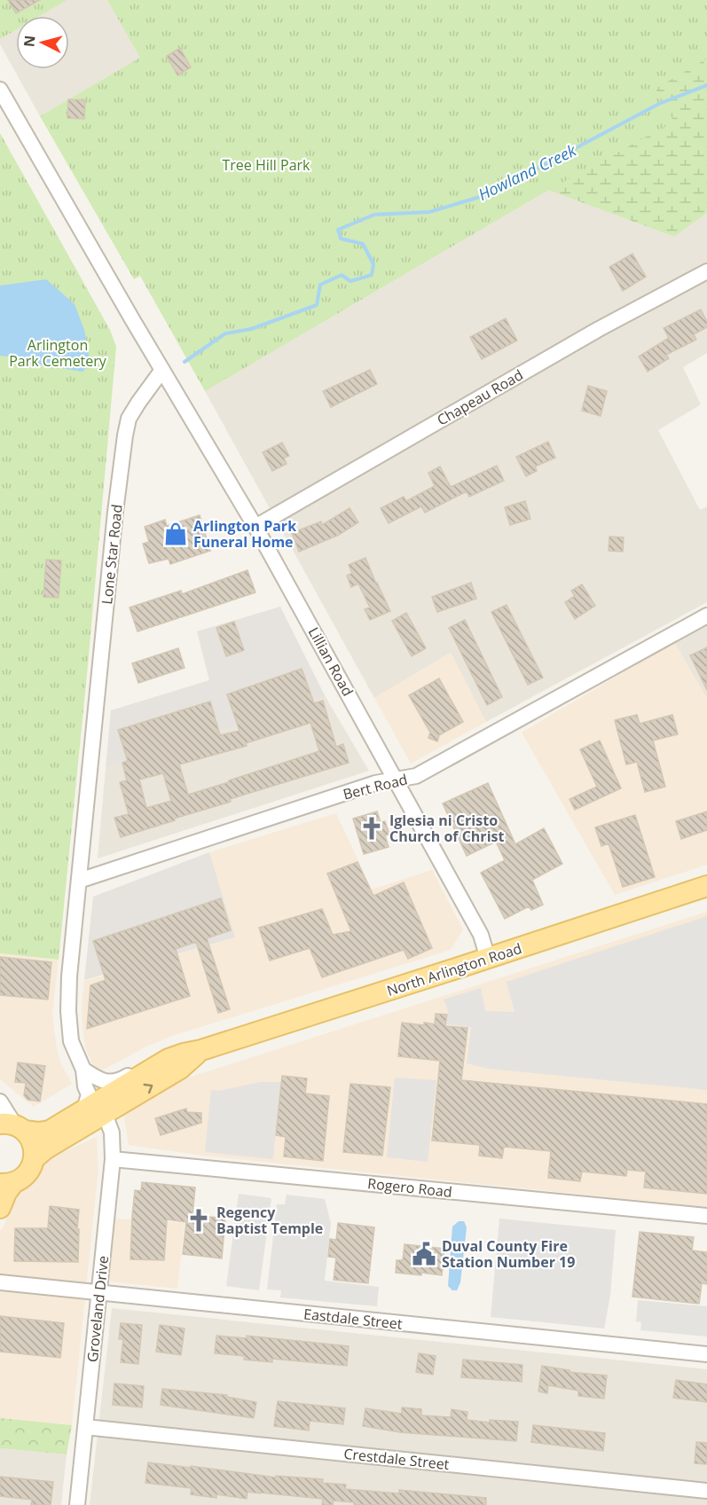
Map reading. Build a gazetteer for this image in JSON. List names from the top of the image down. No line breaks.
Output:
{"streets":{"main road":["North Arlington Road"],"street":["Chapeau Road","Lone Star Road","Lillian Road","Bert Road","Rogero Road","Groveland Drive","Eastdale Street","Crestdale Street"]},"crossings":[["Chapeau Road","Lillian Road"],["Lone Star Road","Lillian Road"],["Lone Star Road","Bert Road"],["Lone Star Road","North Arlington Road"],["Lillian Road","Bert Road"],["Lillian Road","North Arlington Road"],["North Arlington Road","Groveland Drive"],["Rogero Road","Groveland Drive"],["Groveland Drive","Eastdale Street"],["Groveland Drive","Crestdale Street"]],"water":["Howland Creek"],"parks":["Tree Hill Park","Arlington Park Cemetery"],"places":{"shop":["Arlington Park Funeral Home"],"church":["Iglesia ni Cristo Church of Christ","Regency Baptist Temple"],"public building":["Duval County Fire Station Number 19"]},"north":"left"}
